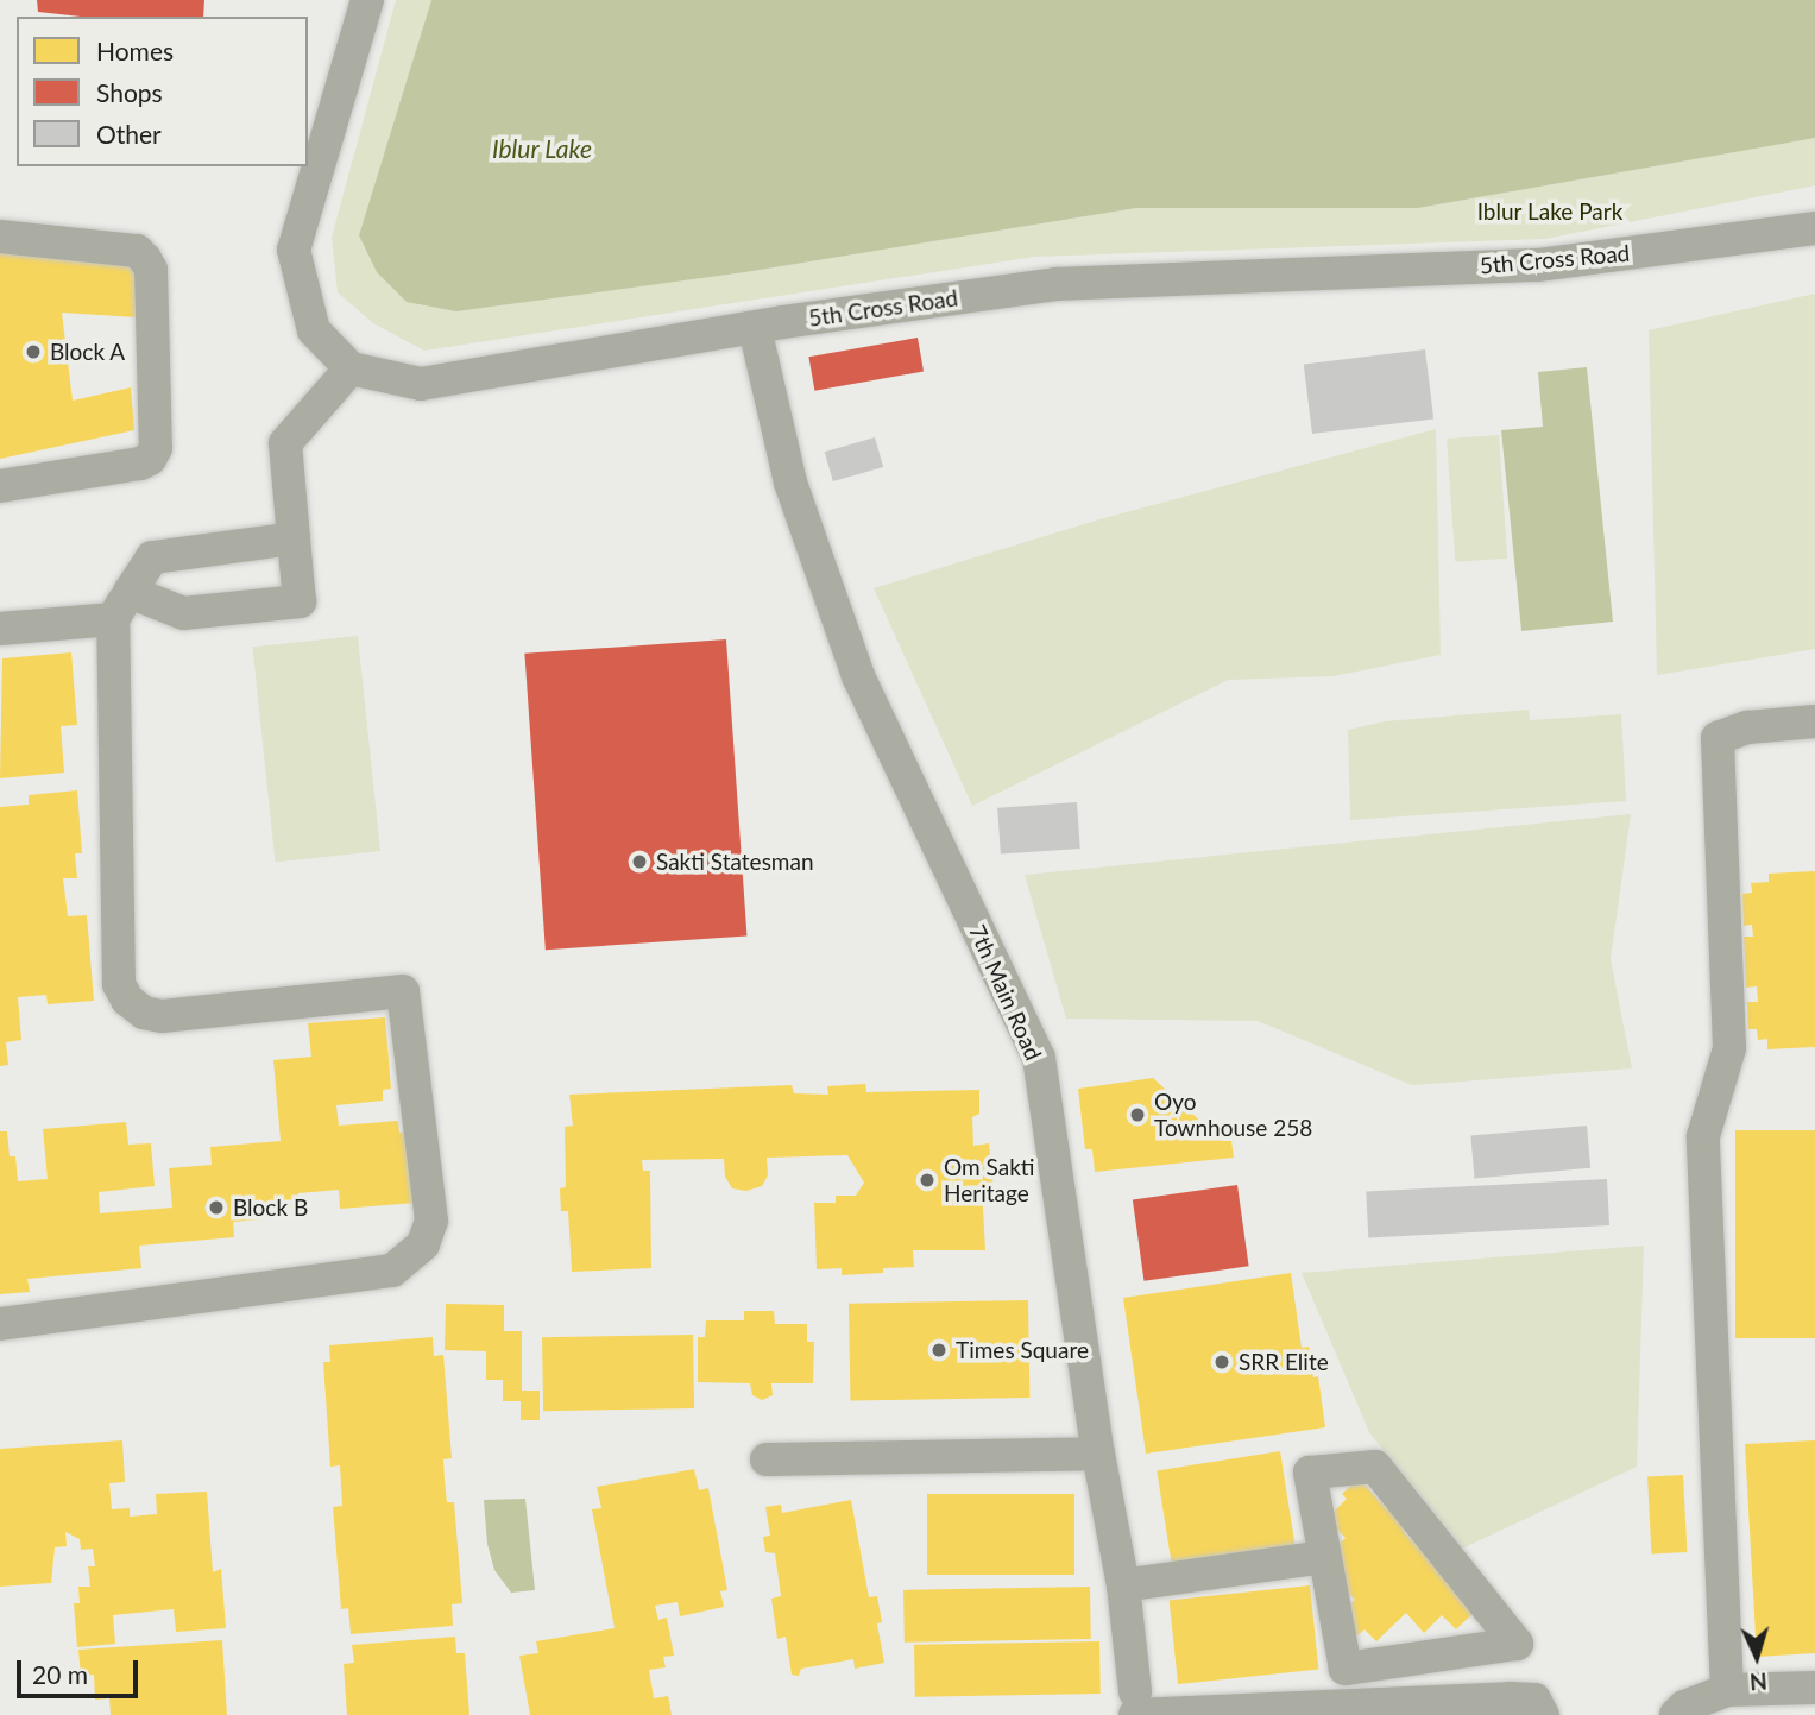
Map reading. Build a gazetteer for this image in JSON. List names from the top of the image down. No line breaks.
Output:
{"streets":{"street":["5th Cross Road","7th Main Road"]},"crossings":[["5th Cross Road","7th Main Road"]],"water":["Iblur Lake"],"parks":["Iblur Lake Park"],"places":["Block A","Sakti Statesman","Oyo Townhouse 258","Om Sakti Heritage","Block B","Times Square","SRR Elite"],"legend":["Homes","Shops","Other"],"scale_bar":"20 m","north":"bottom"}
